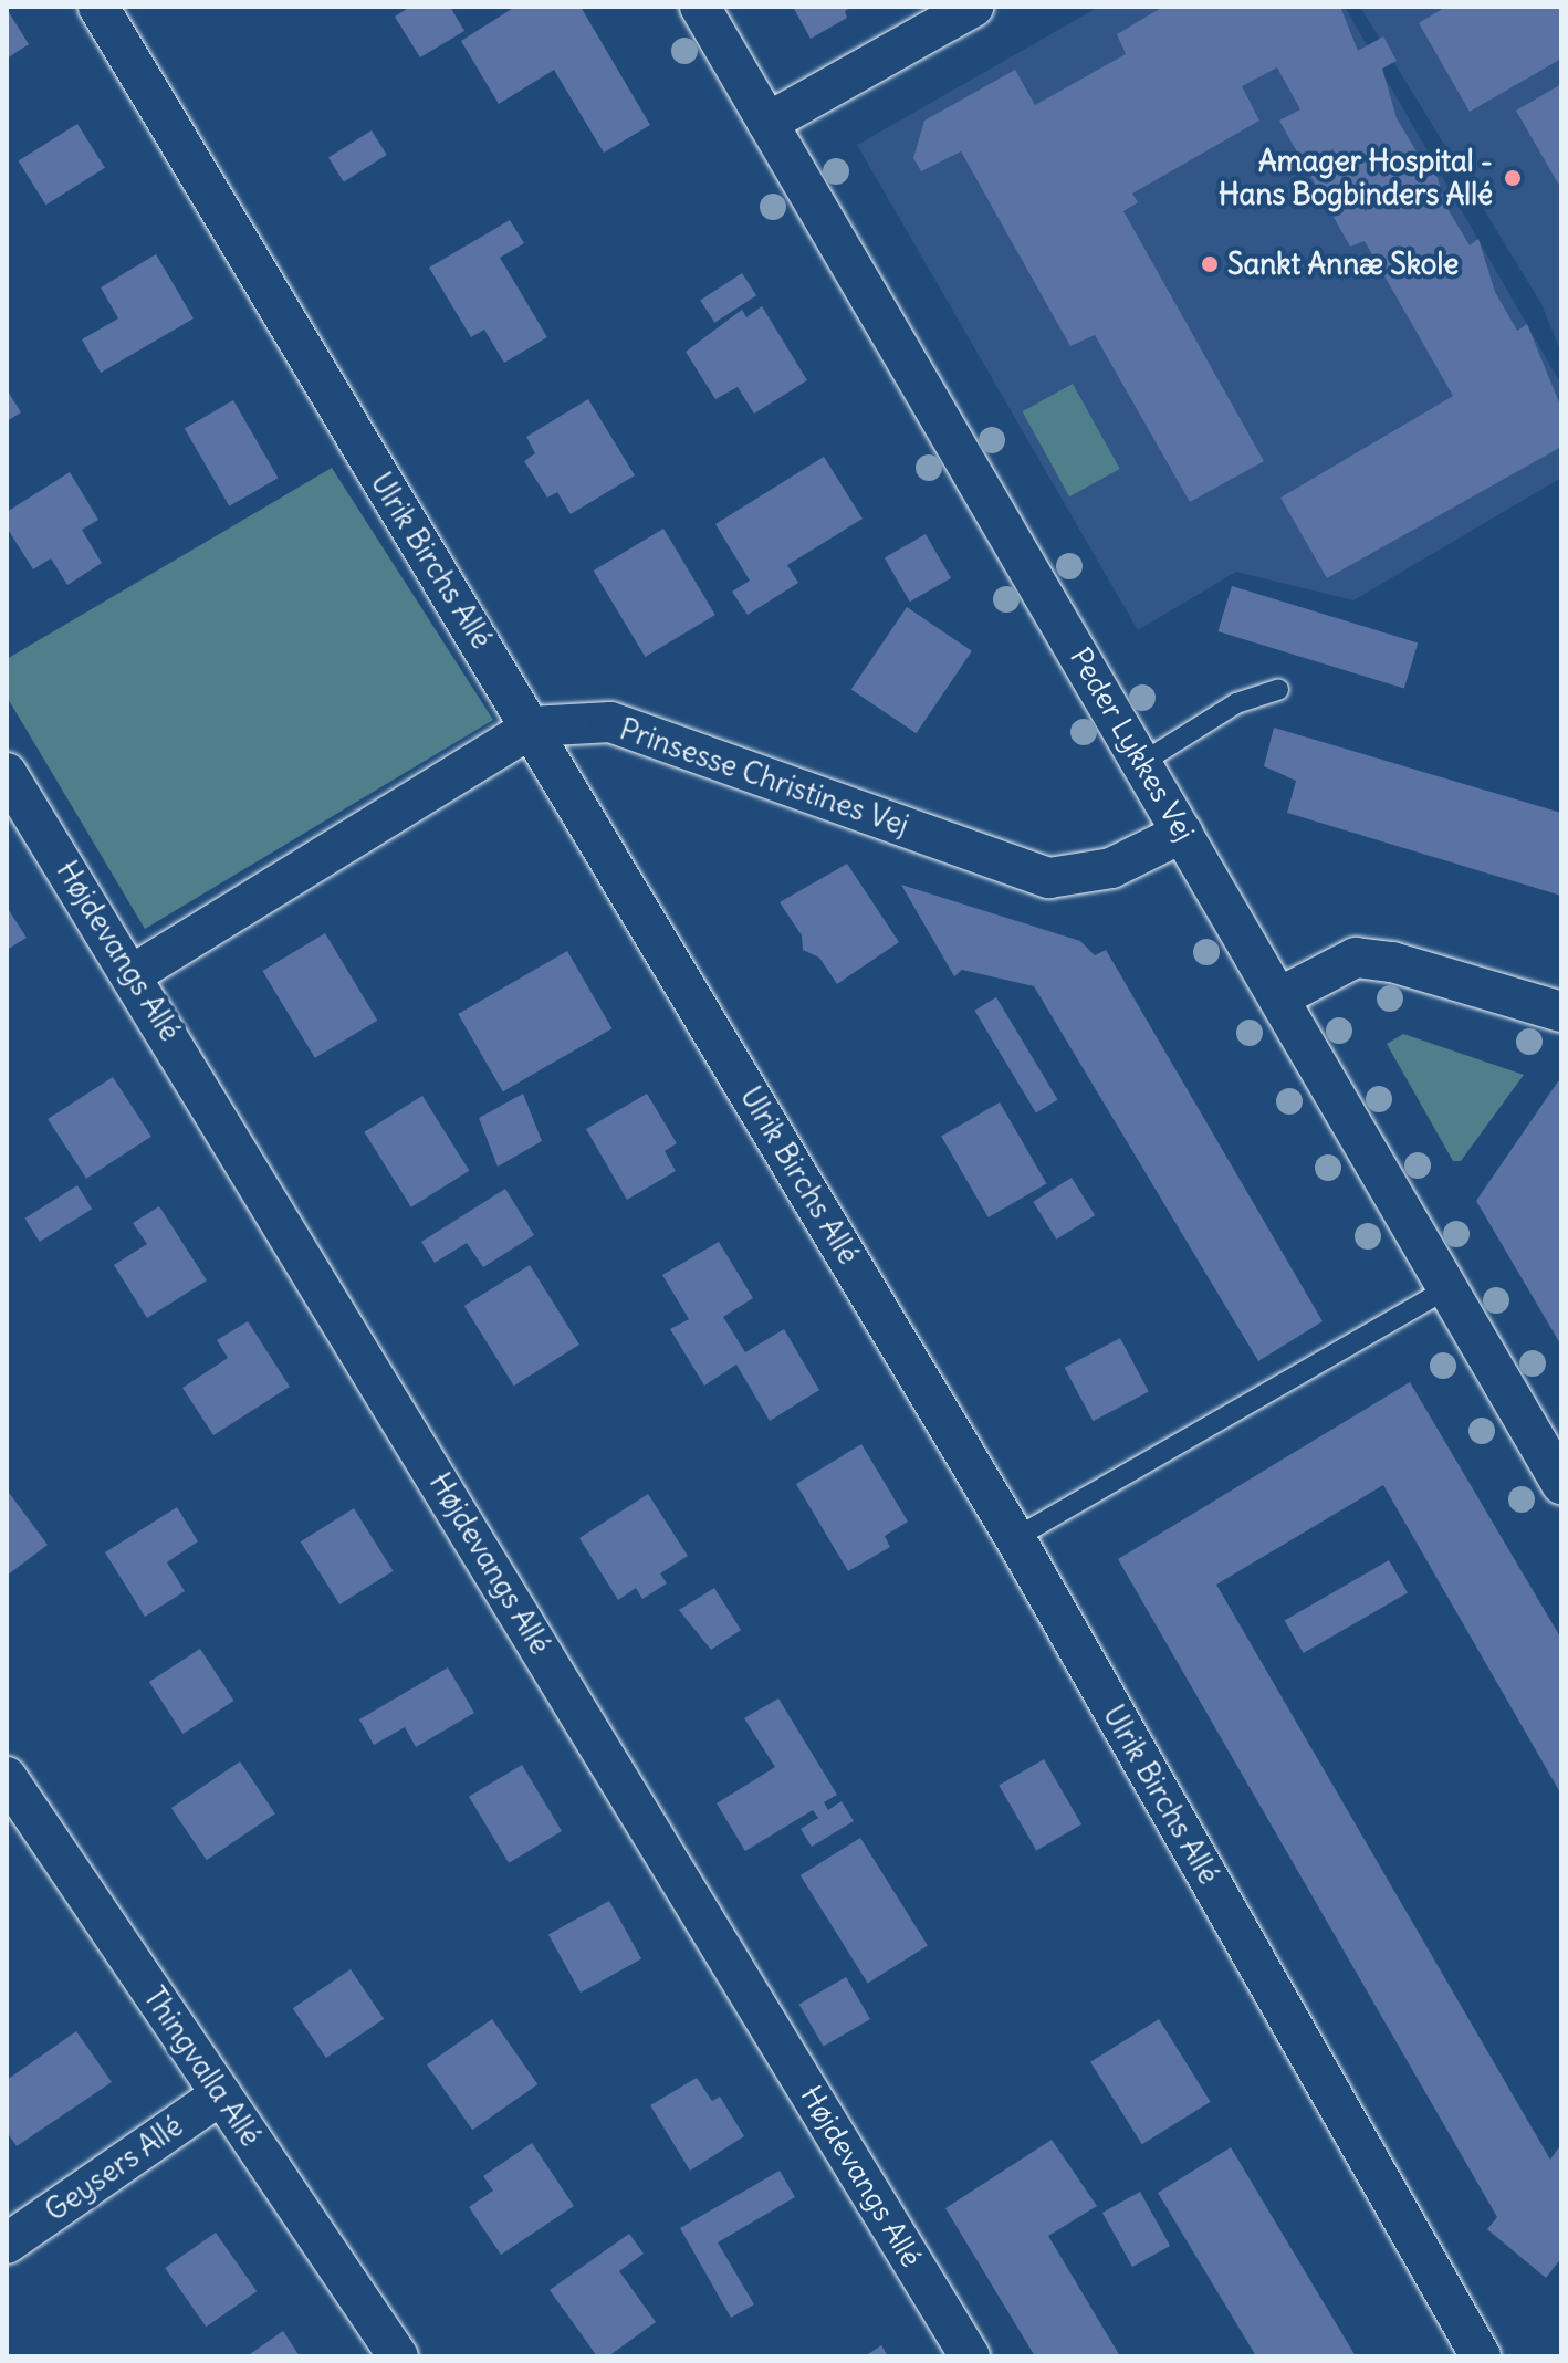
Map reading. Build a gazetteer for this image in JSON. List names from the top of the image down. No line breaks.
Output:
{"streets":{"street":["Ulrik Birchs Allé","Peder Lykkes Vej","Prinsesse Christines Vej","Højdevangs Allé","Thingvalla Allé","Geysers Allé"]},"crossings":[["Ulrik Birchs Allé","Prinsesse Christines Vej"],["Peder Lykkes Vej","Prinsesse Christines Vej"],["Prinsesse Christines Vej","Højdevangs Allé"],["Thingvalla Allé","Geysers Allé"]],"places":["Amager Hospital - Hans Bogbinders Allé","Sankt Annæ Skole"]}
